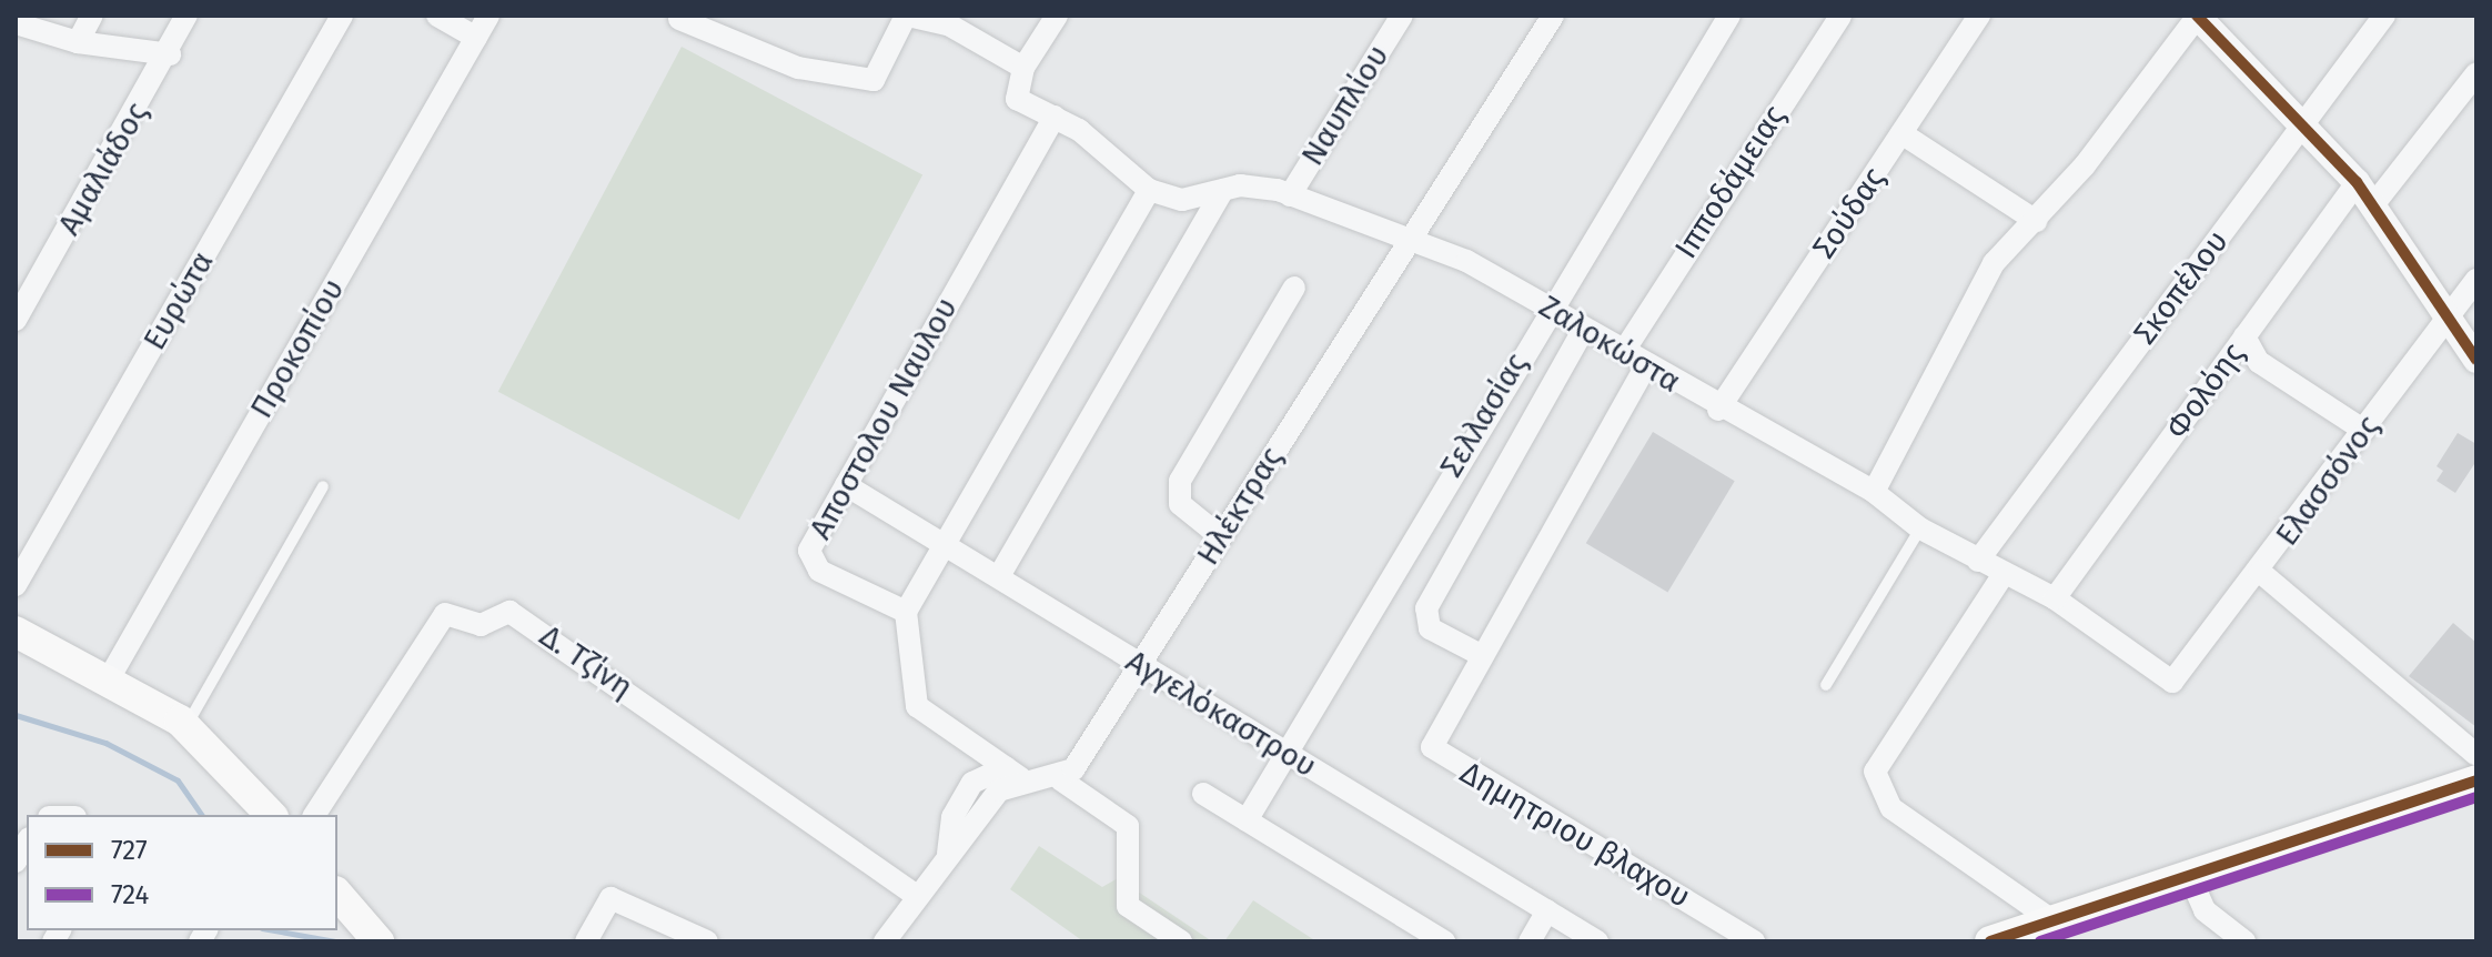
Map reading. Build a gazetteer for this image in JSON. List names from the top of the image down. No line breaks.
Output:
{"streets":{"street":["Ναυπλίου","Αμαλιάδος","Ιπποδάμειας","Σούδας","Σκοπέλου","Ευρώτα","Ζαλοκώστα","Προκοπίου","Φολόης","Σελλασίας","Αποστολου Ναυλου","Ελασσόνος","Ηλέκτρας","Δ. Τζίνη","Αγγελόκαστρου","Δημητριου βλαχου"]},"crossings":[["Ναυπλίου","Ζαλοκώστα"],["Ιπποδάμειας","Ζαλοκώστα"],["Σούδας","Ζαλοκώστα"],["Σκοπέλου","Ζαλοκώστα"],["Ζαλοκώστα","Φολόης"],["Ζαλοκώστα","Σελλασίας"],["Ζαλοκώστα","Αποστολου Ναυλου"],["Ζαλοκώστα","Ελασσόνος"],["Ζαλοκώστα","Ηλέκτρας"],["Σελλασίας","Αγγελόκαστρου"],["Αποστολου Ναυλου","Αγγελόκαστρου"],["Ηλέκτρας","Αγγελόκαστρου"]],"lines":["transit line 727","transit line 724"],"legend":["727","724"]}
